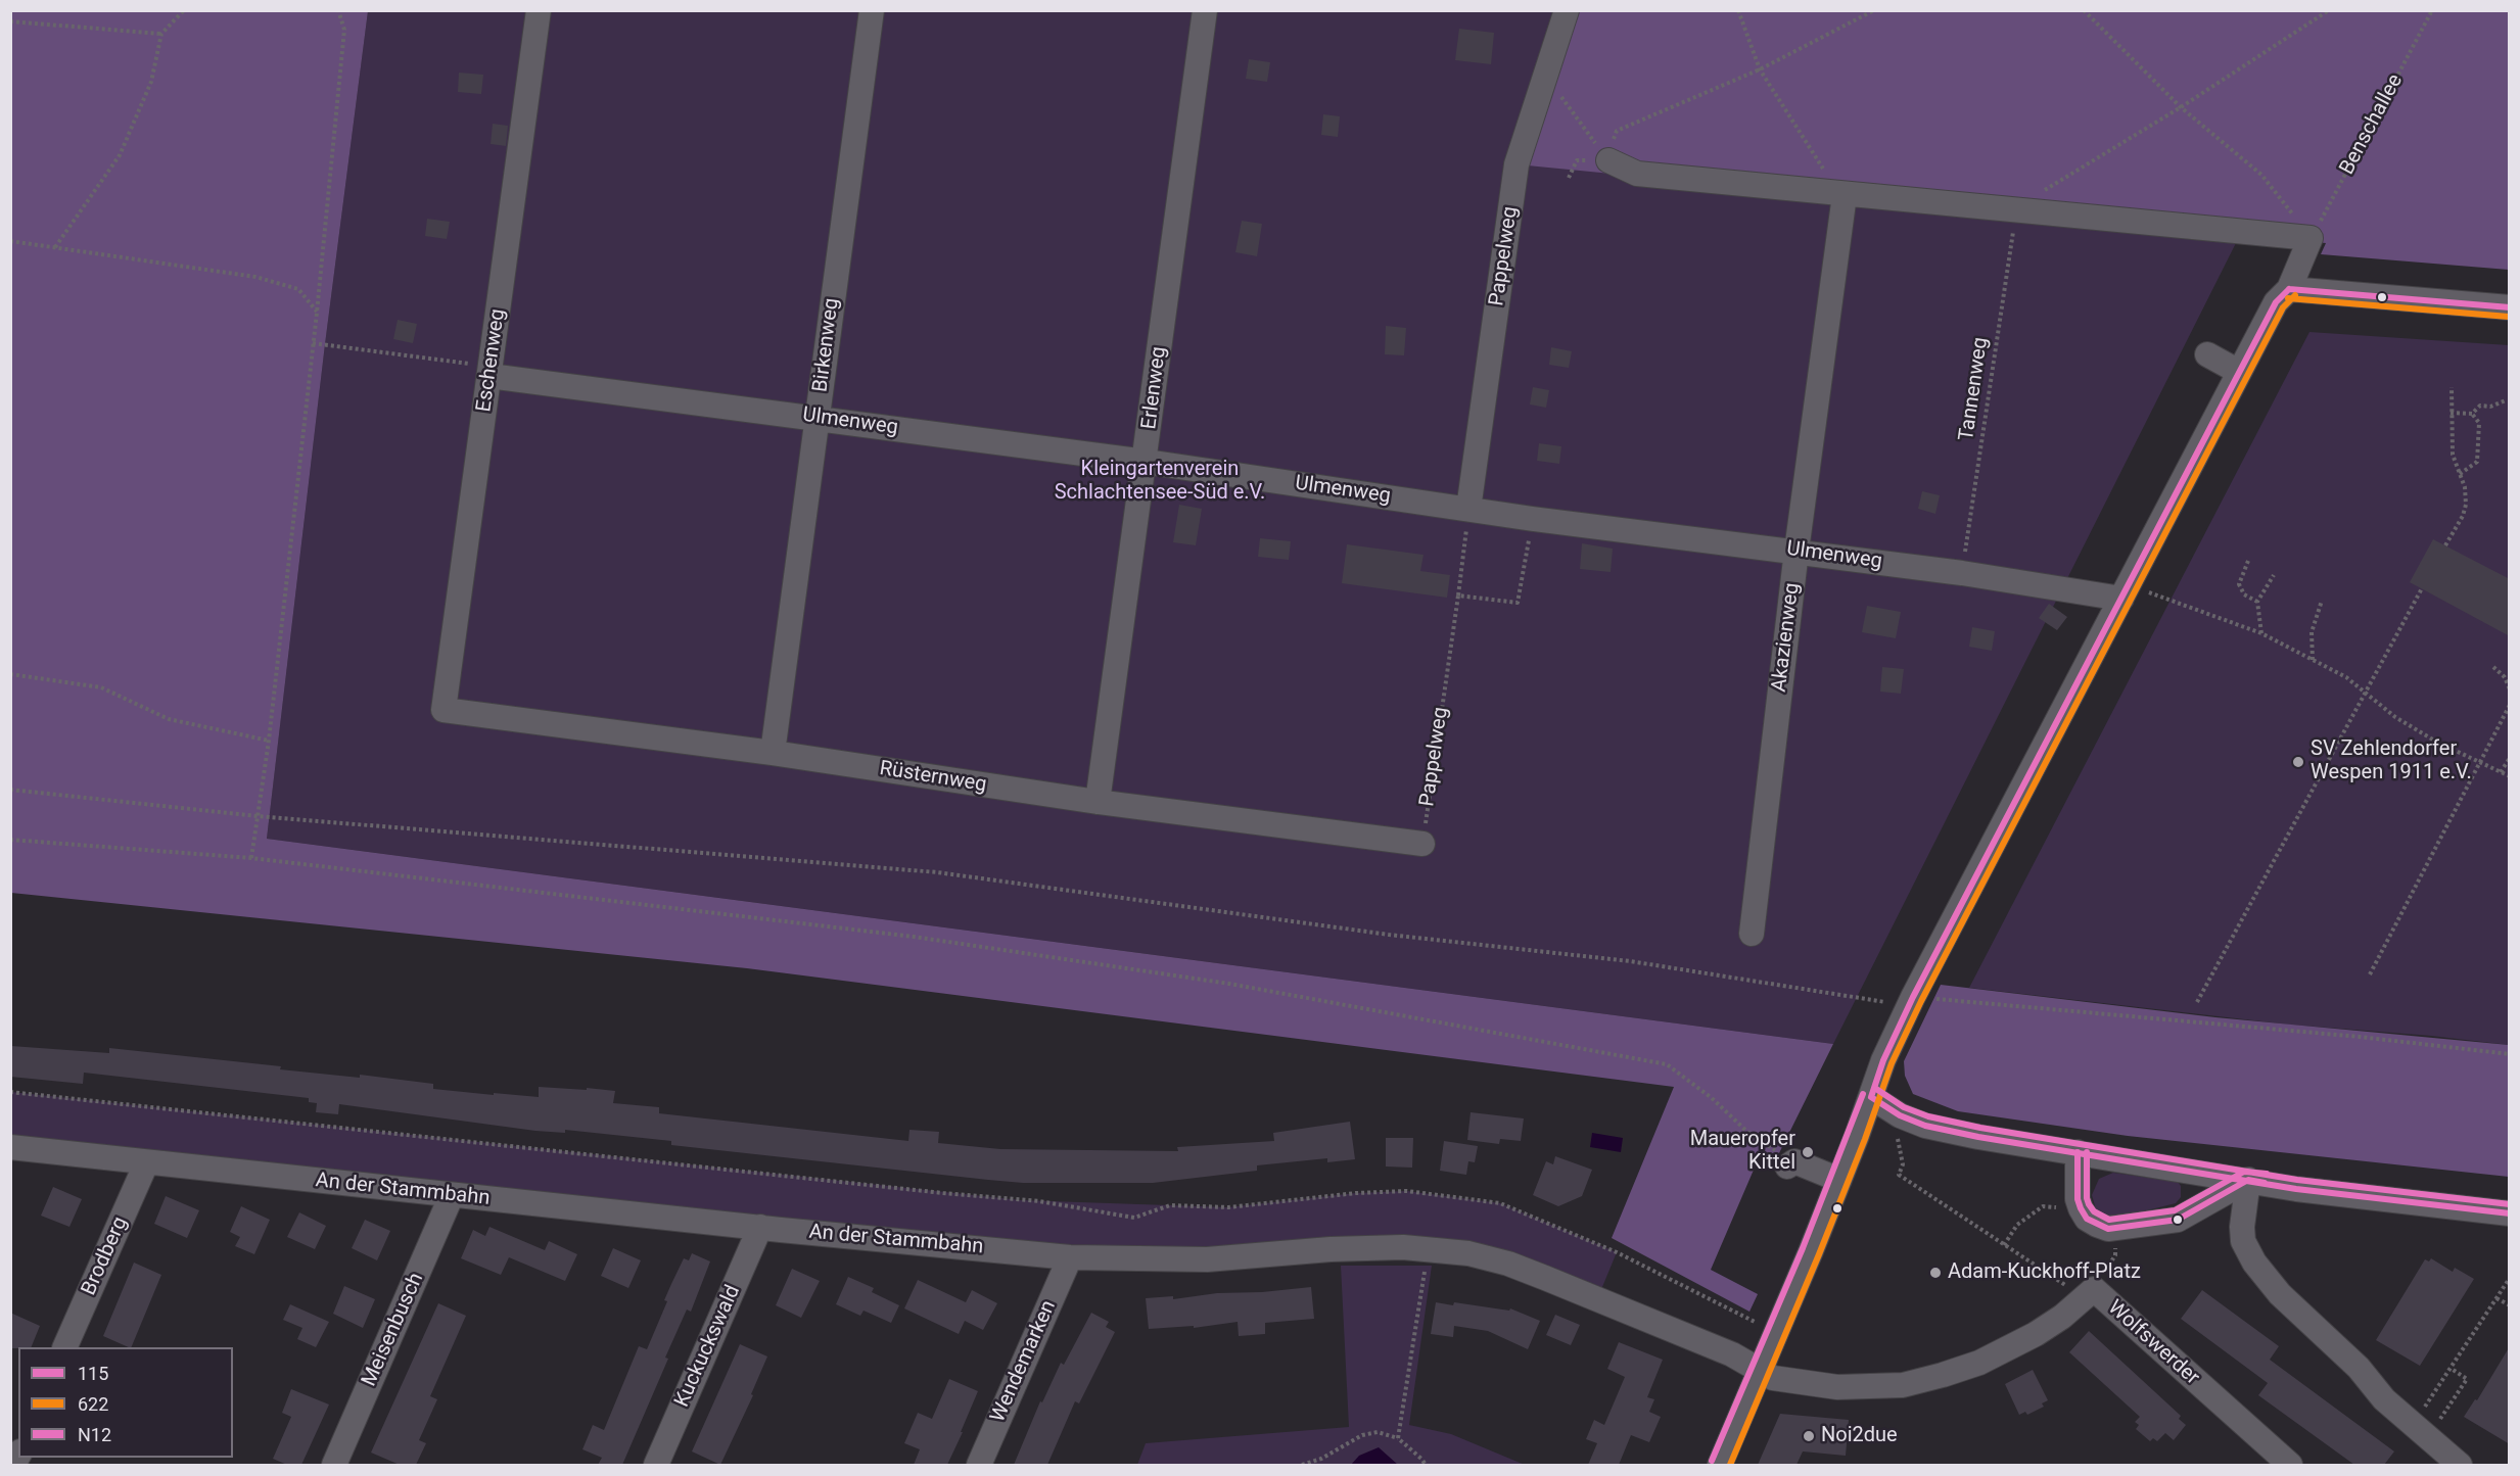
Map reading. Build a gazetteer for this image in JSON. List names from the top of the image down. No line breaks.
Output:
{"streets":{"street":["Pappelweg","Birkenweg","Eschenweg","Erlenweg","Ulmenweg","Akazienweg","Rüsternweg","An der Stammbahn","Brodberg","Meisenbusch","Wolfswerder","Kuckuckswald","Wendemarken"],"path":["Benschallee","Tannenweg"]},"crossings":[["Pappelweg","Ulmenweg"],["Pappelweg","Rüsternweg"],["Birkenweg","Ulmenweg"],["Birkenweg","Rüsternweg"],["Eschenweg","Ulmenweg"],["Eschenweg","Rüsternweg"],["Erlenweg","Ulmenweg"],["Erlenweg","Rüsternweg"],["Tannenweg","Ulmenweg"],["Ulmenweg","Akazienweg"],["An der Stammbahn","Brodberg"],["An der Stammbahn","Meisenbusch"],["An der Stammbahn","Wolfswerder"],["An der Stammbahn","Kuckuckswald"],["An der Stammbahn","Wendemarken"]],"parks":["Kleingartenverein Schlachtensee-Süd e.V."],"places":["SV Zehlendorfer Wespen 1911 e.V.","Maueropfer Kittel","Adam-Kuckhoff-Platz","Noi2due"],"lines":["transit line 115","transit line 622","transit line N12"],"legend":["115","622","N12"]}
